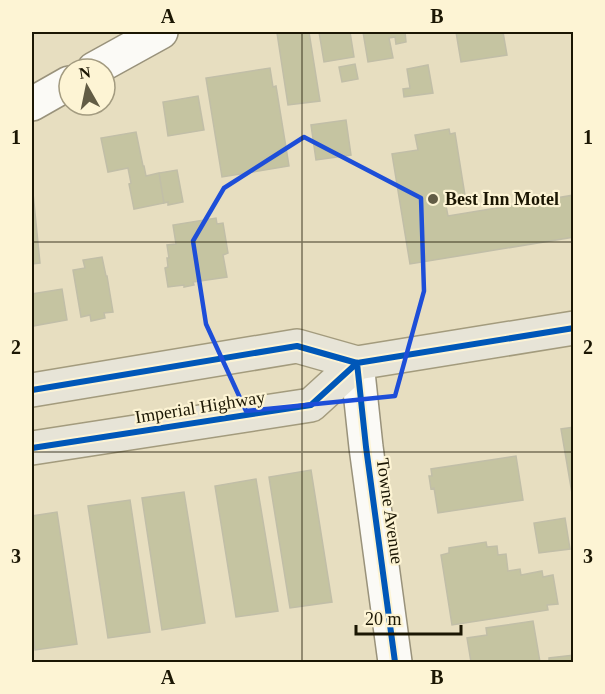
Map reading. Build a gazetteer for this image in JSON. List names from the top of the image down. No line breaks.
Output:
{"streets":{"main road":["Imperial Highway"],"street":["Towne Avenue"]},"crossings":[["Imperial Highway","Towne Avenue"]],"places":["Best Inn Motel"],"scale_bar":"20 m","north":"top","grid":{"columns":["A","B"],"rows":["1","2","3"]}}
